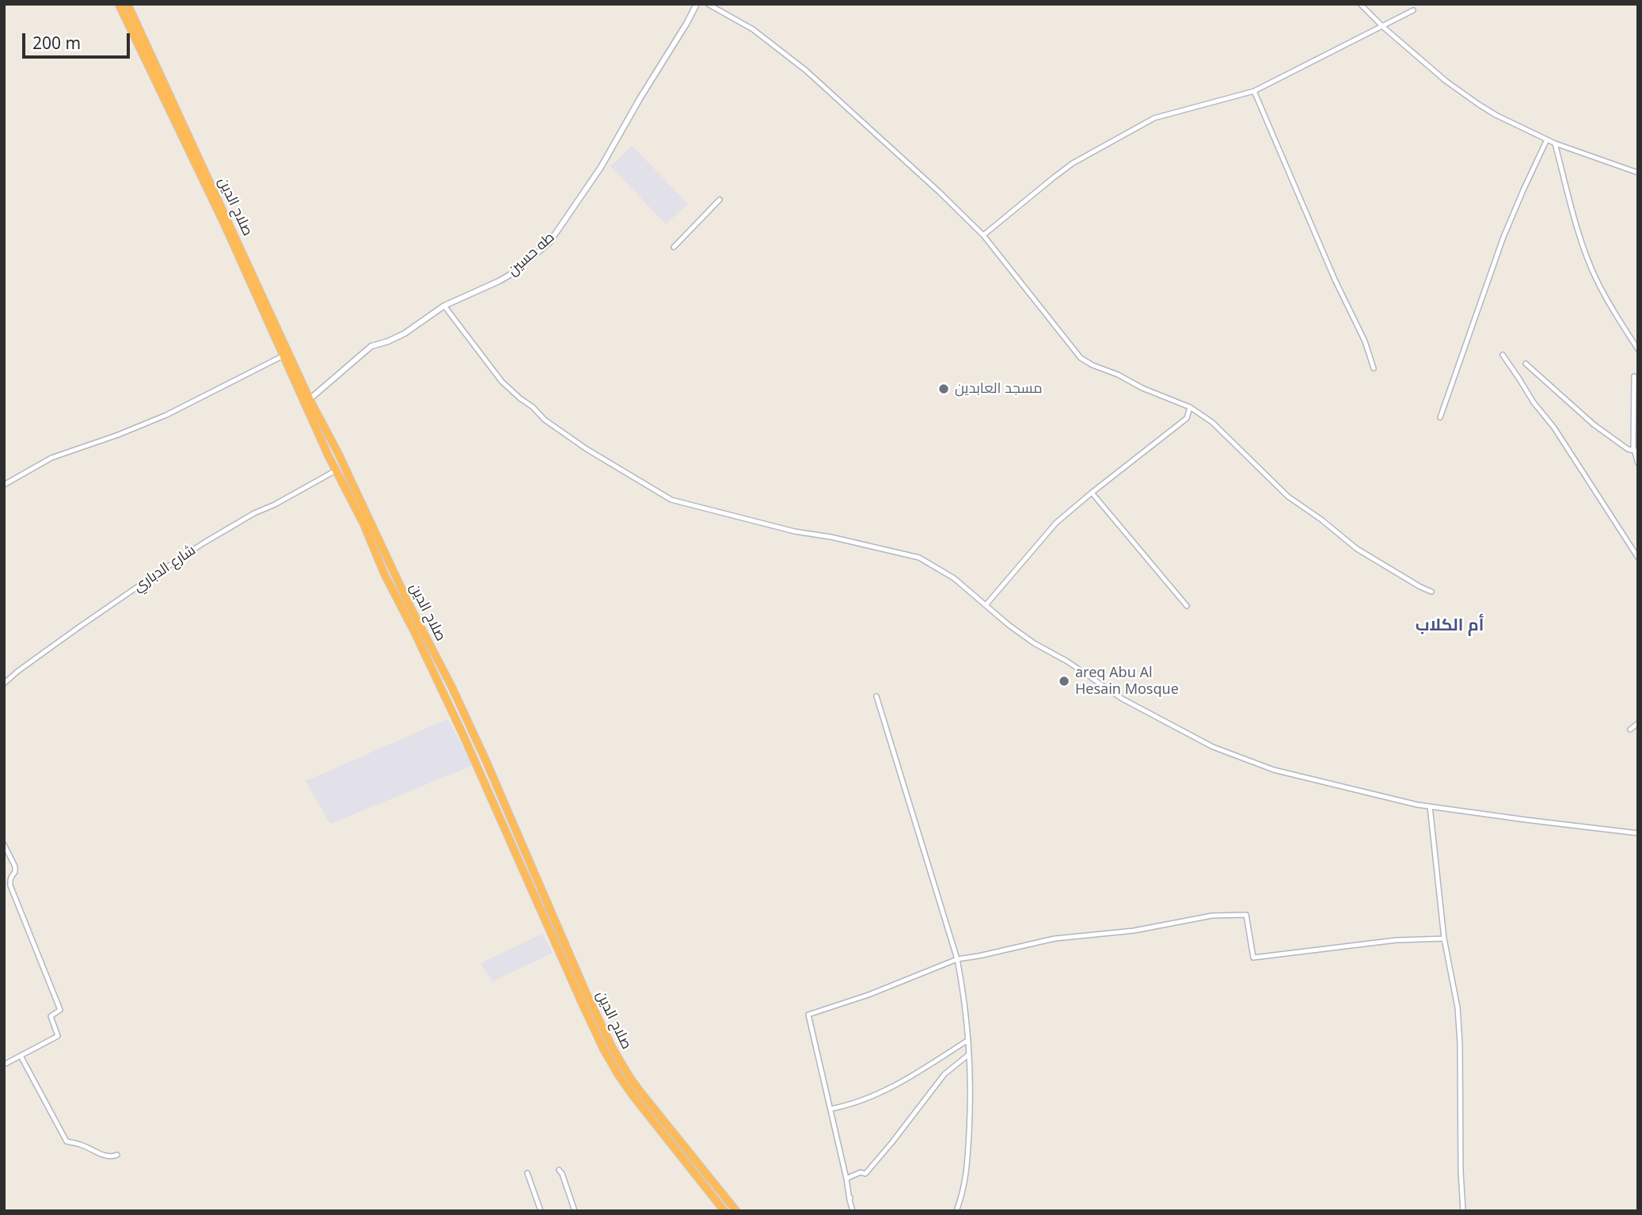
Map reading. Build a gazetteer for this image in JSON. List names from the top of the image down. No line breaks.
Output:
{"streets":{"highway":["صلاح الدين"],"street":["طه حسين","شارع الدباري"]},"crossings":[["صلاح الدين","طه حسين"],["صلاح الدين","شارع الدباري"]],"districts":["أم الكلاب"],"places":["مسجد العابدين","areq Abu Al Hesain Mosque"],"scale_bar":"200 m"}
